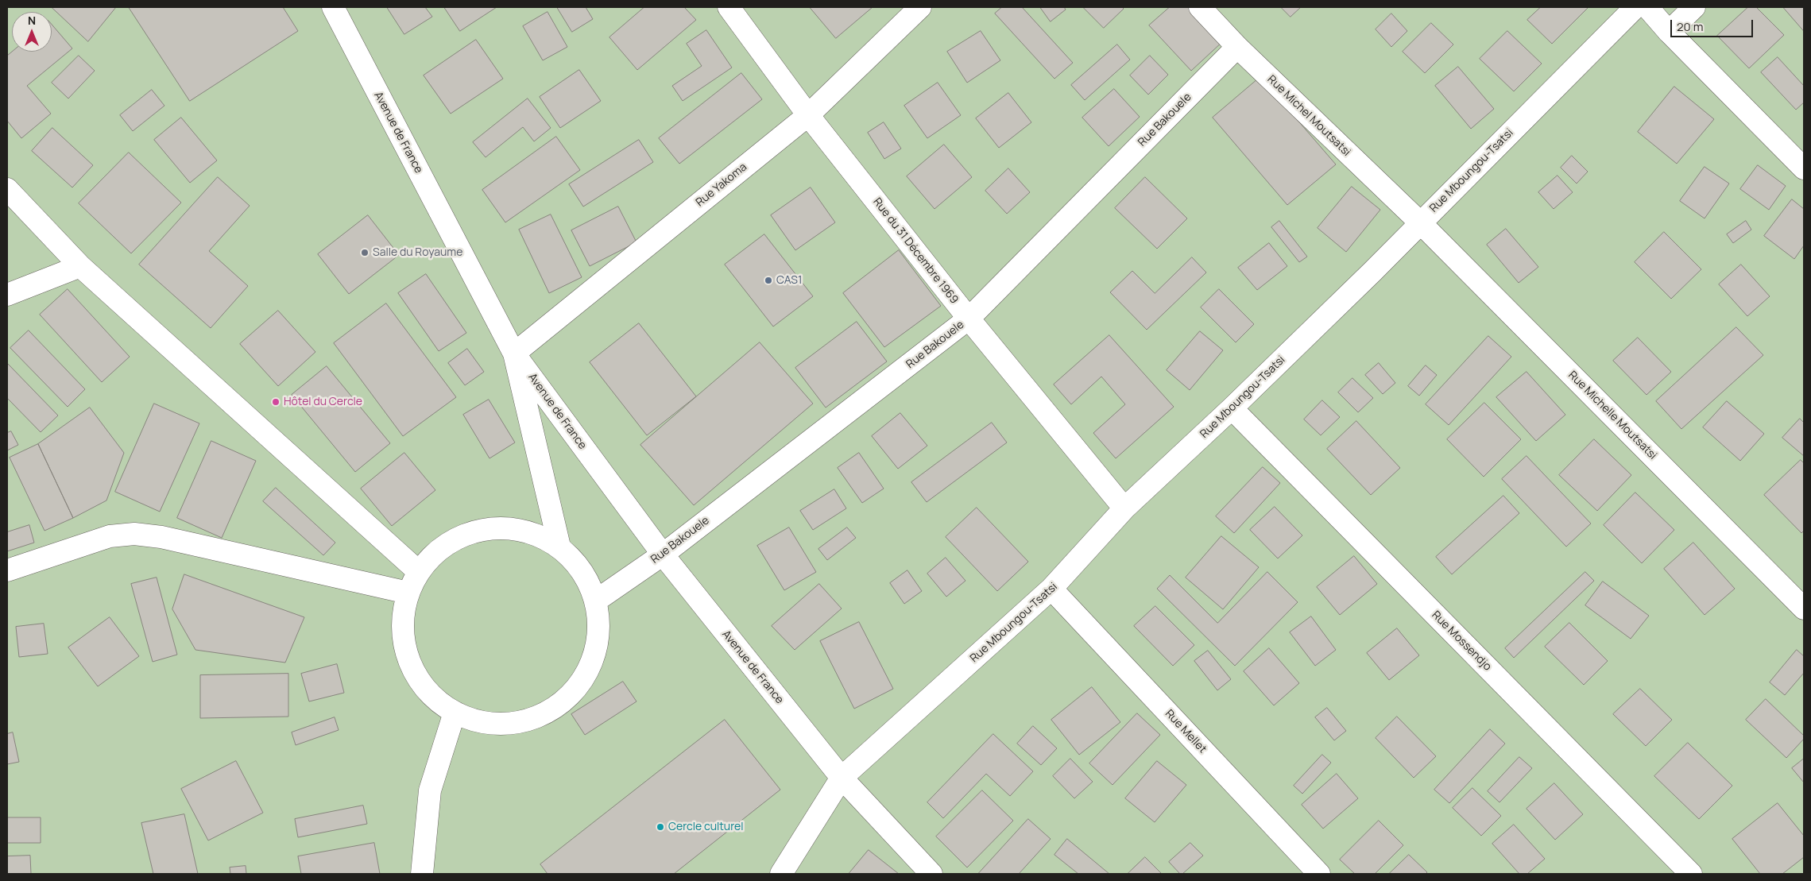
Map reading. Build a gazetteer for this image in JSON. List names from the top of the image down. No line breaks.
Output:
{"streets":{"street":["Rue Michel Moutsatsi","Rue Bakouele","Avenue de France","Rue Mboungou-Tsatsi","Rue Yakoma","Rue du 31 Décembre 1969","Rue Michelle Moutsatsi","Rue Mossendjo","Rue Mellet"]},"crossings":[["Rue Michel Moutsatsi","Rue Bakouele"],["Rue Michel Moutsatsi","Rue Mboungou-Tsatsi"],["Rue Michel Moutsatsi","Rue Michelle Moutsatsi"],["Rue Bakouele","Avenue de France"],["Rue Bakouele","Rue du 31 Décembre 1969"],["Avenue de France","Rue Mboungou-Tsatsi"],["Avenue de France","Rue Yakoma"],["Rue Mboungou-Tsatsi","Rue du 31 Décembre 1969"],["Rue Mboungou-Tsatsi","Rue Michelle Moutsatsi"],["Rue Mboungou-Tsatsi","Rue Mossendjo"],["Rue Mboungou-Tsatsi","Rue Mellet"],["Rue Yakoma","Rue du 31 Décembre 1969"]],"places":["Salle du Royaume","CAS1","Hôtel du Cercle","Cercle culturel"],"scale_bar":"20 m","north":"top"}
